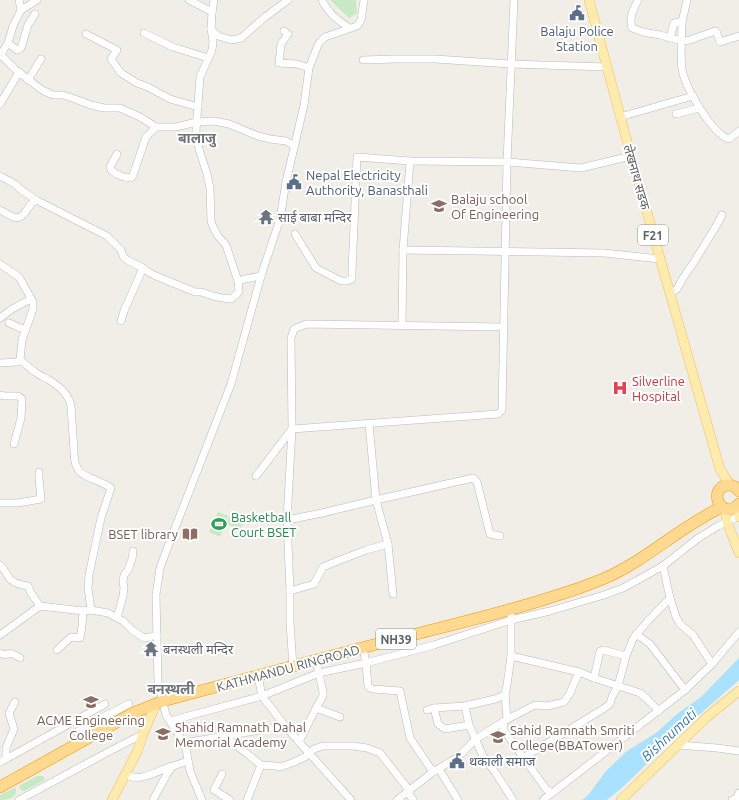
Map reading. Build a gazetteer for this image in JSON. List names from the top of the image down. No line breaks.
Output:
{"streets":{"highway":["NH39","KATHMANDU RINGROAD"],"main road":["लेखनाथ सडक","F21"]},"crossings":[["लेखनाथ सडक","KATHMANDU RINGROAD"]],"districts":["बालाजु","बनस्थली"],"water":["Bishnumati"],"places":{"public building":["Balaju Police Station","Nepal Electricity Authority, Banasthali","थकाली समाज"],"school or university":["Balaju school Of Engineering","ACME Engineering College","Shahid Ramnath Dahal Memorial Academy","Sahid Ramnath Smriti College(BBATower)"],"temple":["साई बाबा मन्दिर","बनस्थली मन्दिर"],"hospital":["Silverline Hospital"],"sports":["Basketball Court BSET"],"library":["BSET library"]}}
